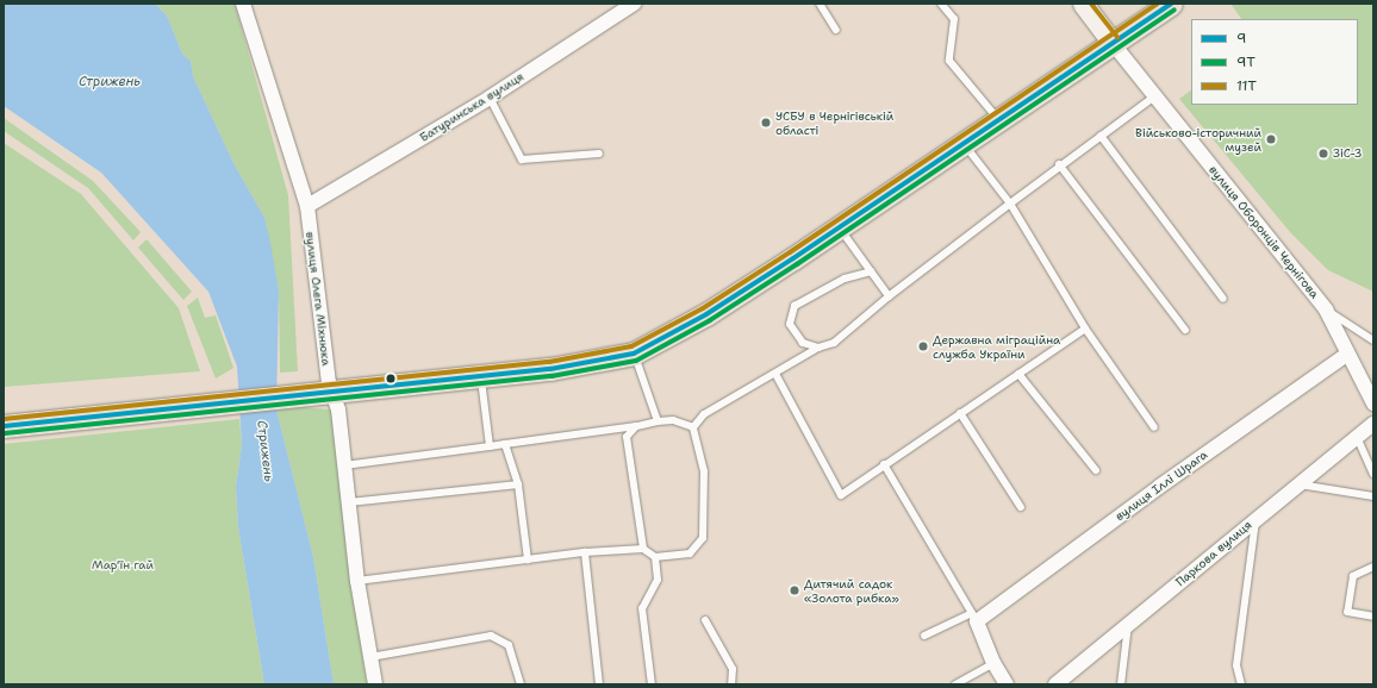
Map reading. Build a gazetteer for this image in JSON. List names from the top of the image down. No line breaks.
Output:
{"streets":{"main road":["вулиця Оборонців Чернігова"],"street":["Батуринська вулиця","вулиця Олега Міхнюка","вулиця Іллі Шрага","Паркова вулиця"]},"crossings":[["Батуринська вулиця","вулиця Олега Міхнюка"],["вулиця Оборонців Чернігова","вулиця Іллі Шрага"]],"water":["Стрижень"],"parks":["Мар'їн гай"],"places":["УСБУ в Чернігівській області","Військово-історичний музей","ЗіС-3","Державна міграційна служба України","Дитячий садок «Золота рибка»"],"lines":["transit line 9","transit line 11Т","transit line 9Т"],"legend":["9","9Т","11Т"]}
